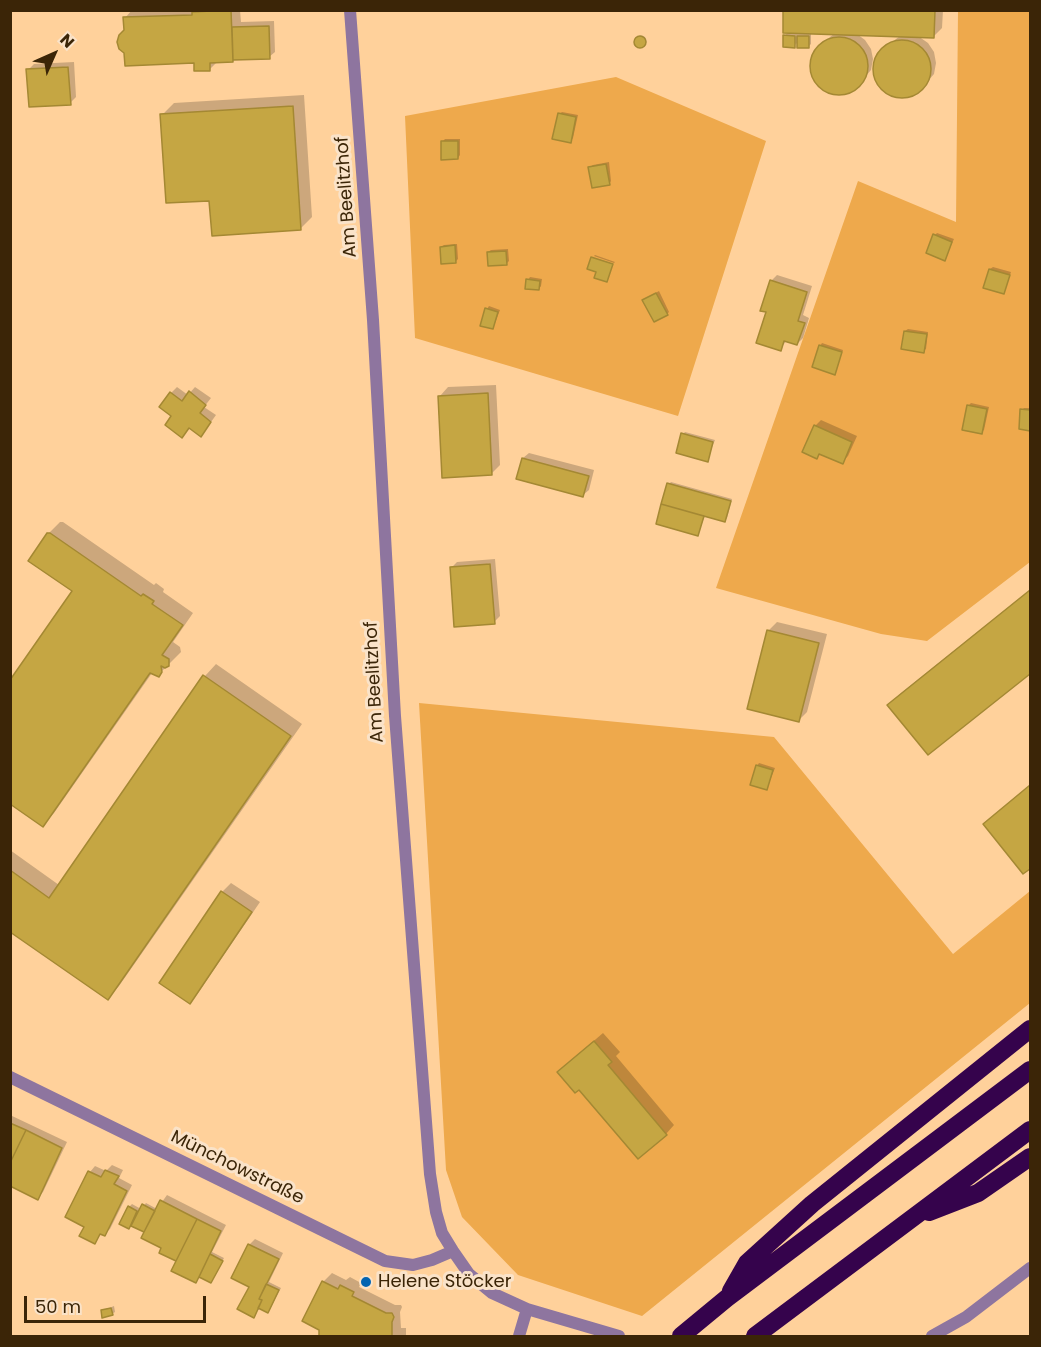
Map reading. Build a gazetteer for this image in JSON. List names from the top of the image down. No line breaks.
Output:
{"streets":{"street":["Am Beelitzhof","Münchowstraße"]},"crossings":[["Am Beelitzhof","Münchowstraße"]],"places":["Helene Stöcker"],"scale_bar":"50 m","north":"top right"}
